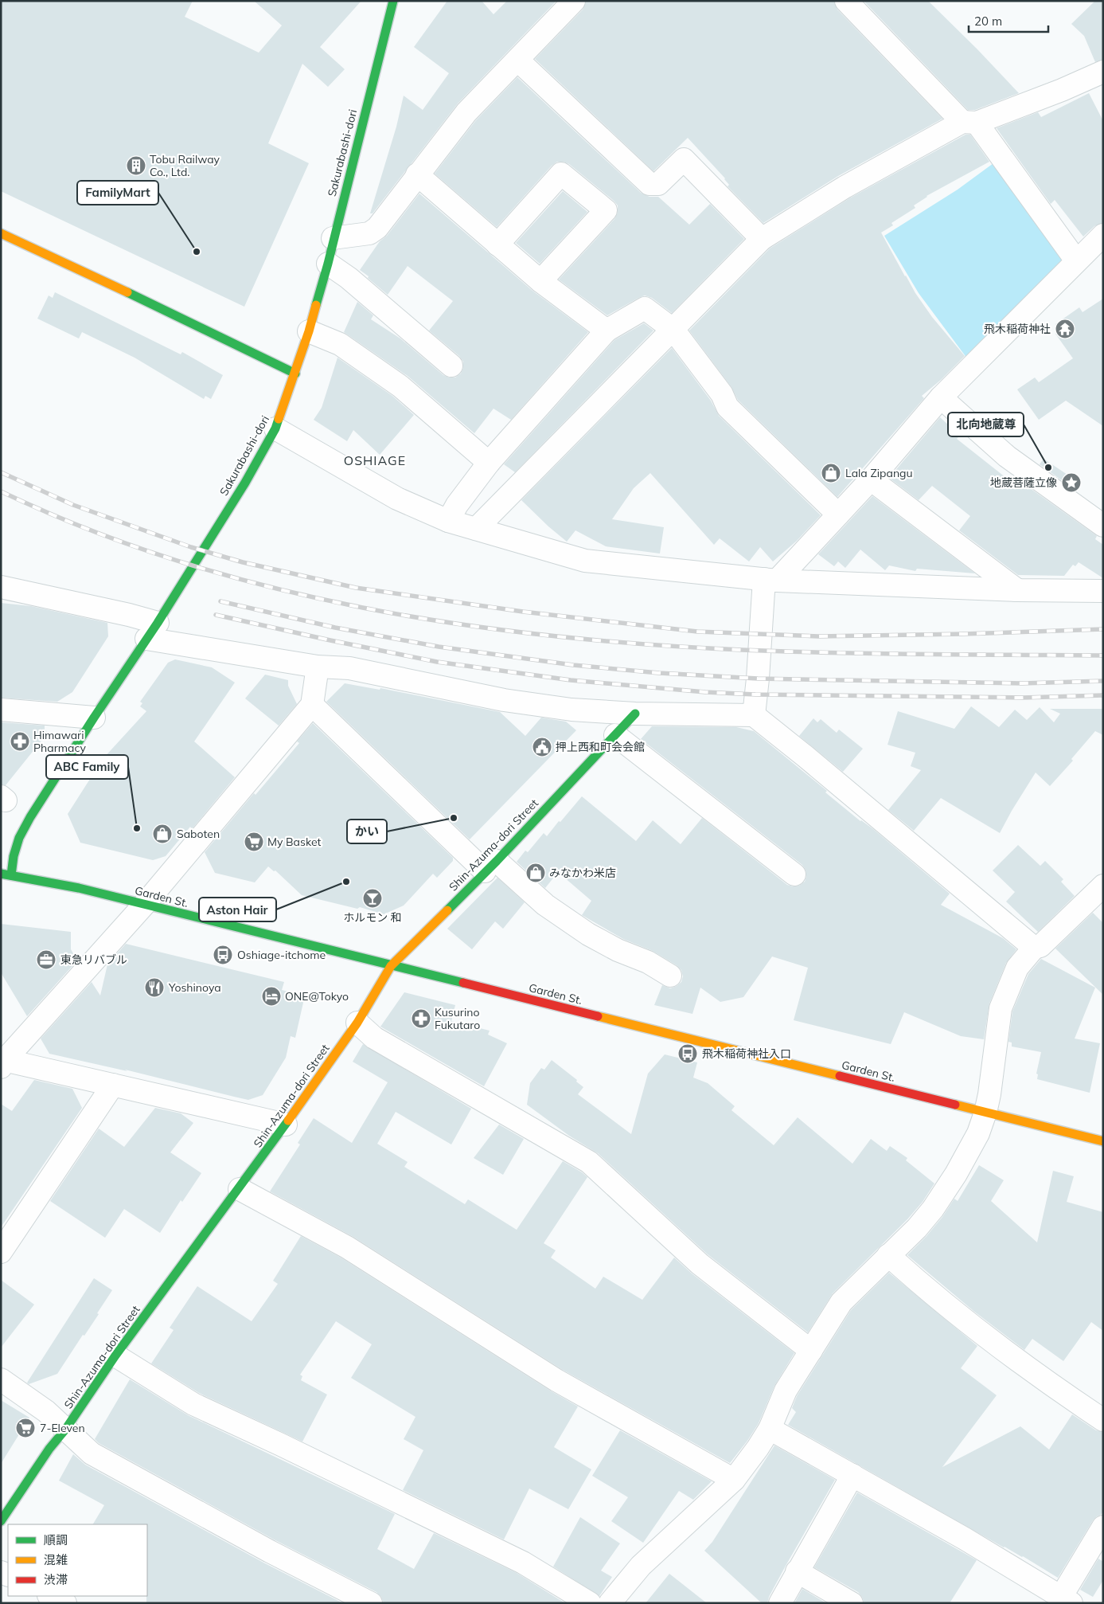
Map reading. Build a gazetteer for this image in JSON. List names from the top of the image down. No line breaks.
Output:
{"streets":{"street":["Sakurabashi-dori","Shin-Azuma-dori Street","Garden St."]},"crossings":[["Sakurabashi-dori","Garden St."],["Shin-Azuma-dori Street","Garden St."]],"districts":["OSHIAGE"],"places":{"building":["Tobu Railway Co., Ltd."],"other":["FamilyMart","北向地蔵尊","かい","ABC Family","Aston Hair"],"temple":["飛木稲荷神社"],"shop":["Lala Zipangu","Saboten","みなかわ米店"],"place":["地蔵菩薩立像"],"pharmacy":["Himawari Pharmacy","Kusurino Fukutaro"],"public building":["押上西和町会会館"],"supermarket":["My Basket","7-Eleven"],"bar":["ホルモン 和"],"bus stop":["Oshiage-itchome","飛木稲荷神社入口"],"office":["東急リバブル"],"restaurant":["Yoshinoya"],"hotel":["ONE@Tokyo"]},"legend":["順調","混雑","渋滞"],"scale_bar":"20 m"}
